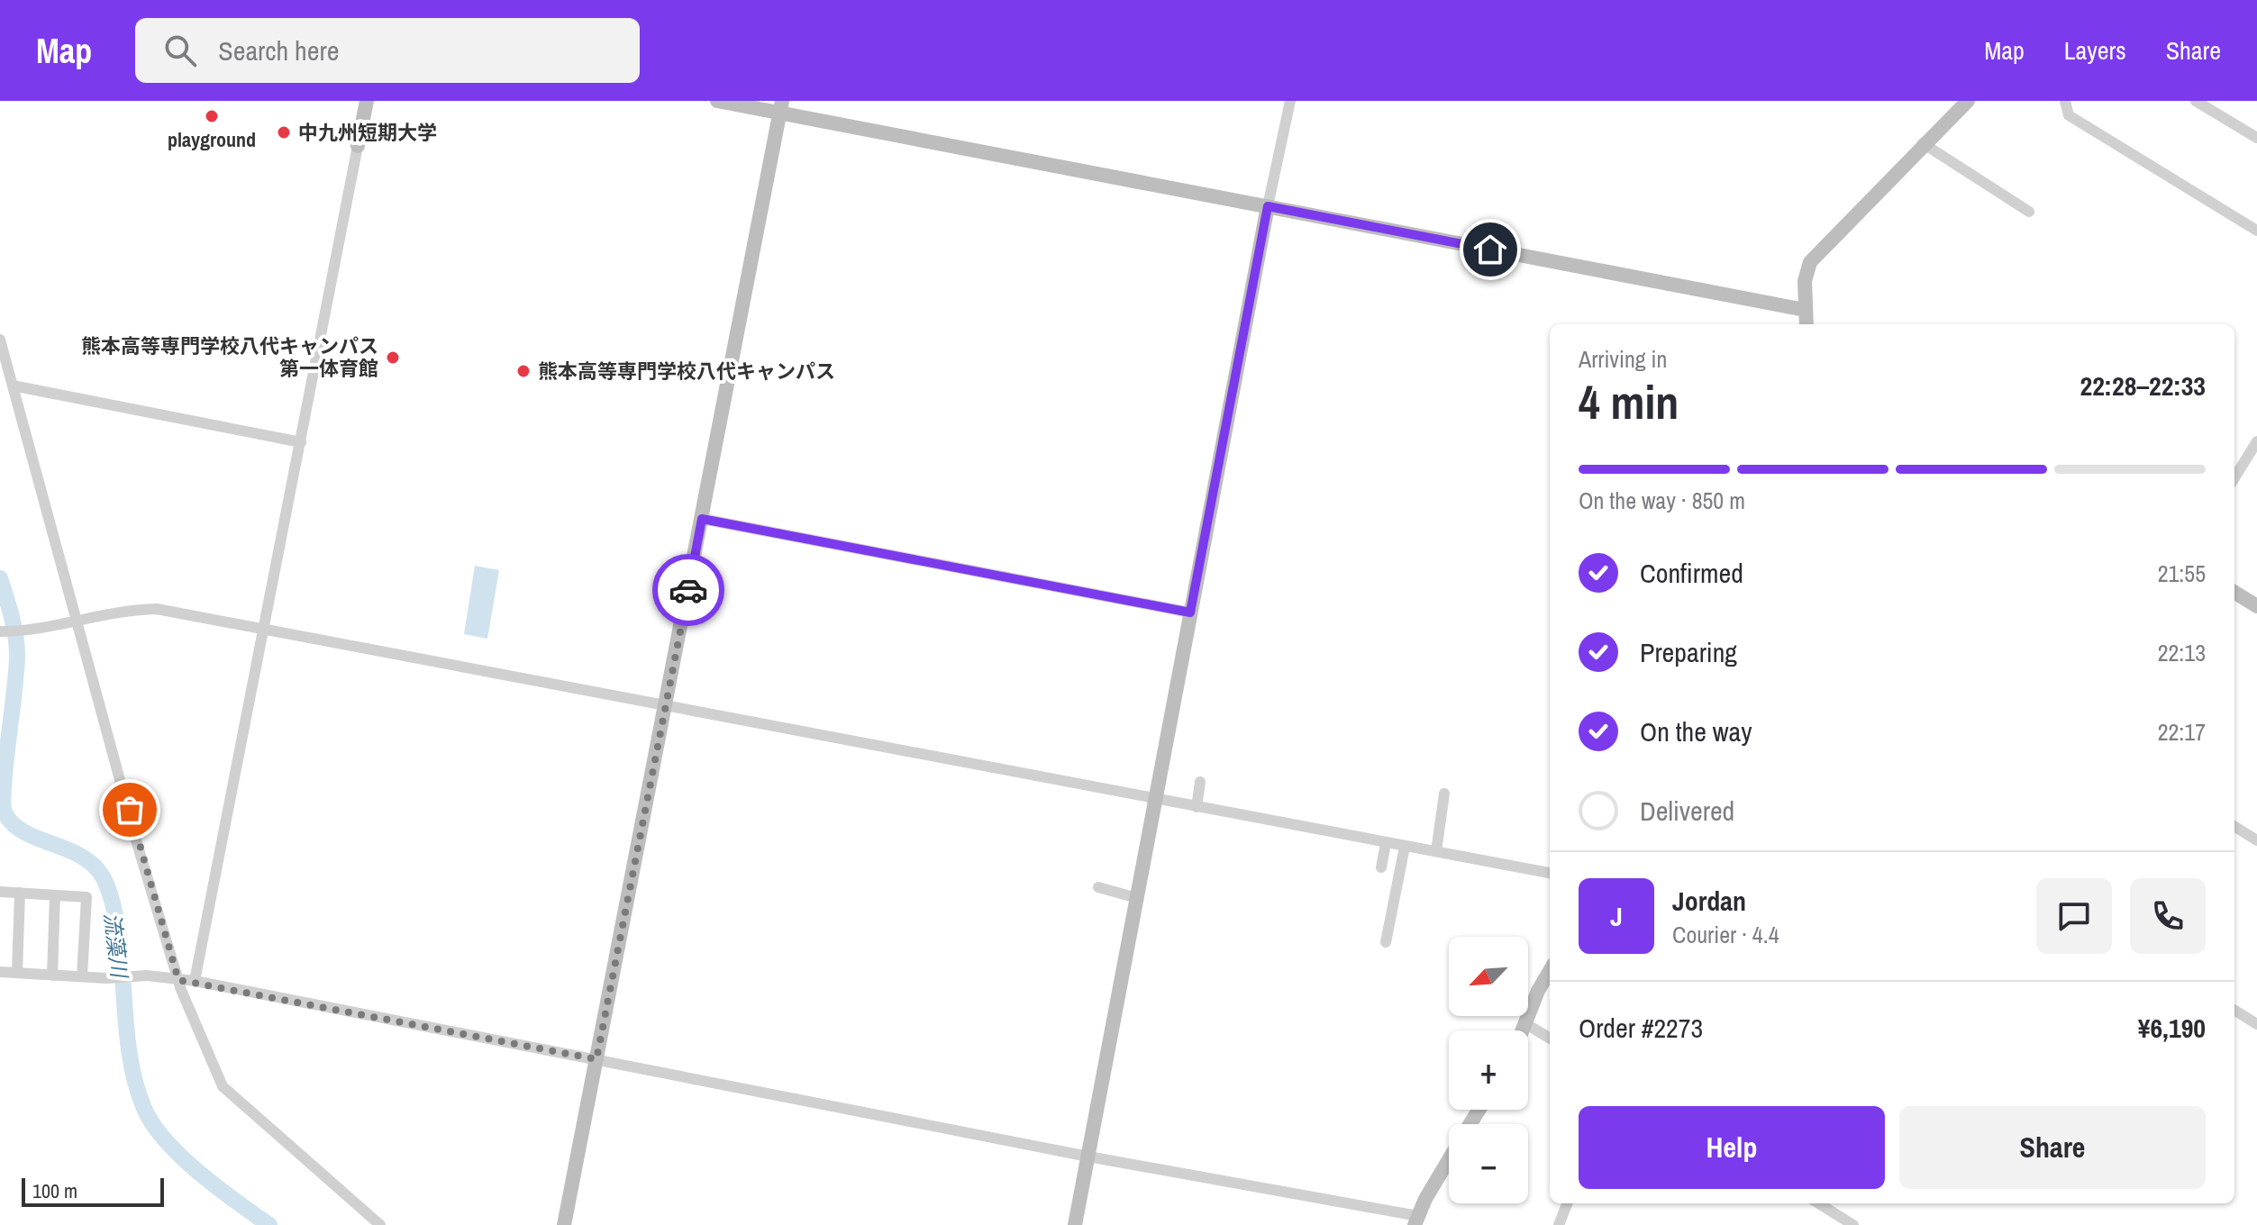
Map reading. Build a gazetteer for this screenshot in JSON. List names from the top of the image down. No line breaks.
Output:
{"water":["流藻川"],"places":["playground","中九州短期大学","熊本高等専門学校八代キャンパス 第一体育館","熊本高等専門学校八代キャンパス"],"scale_bar":"100 m","north":"bottom left","page":{"header":"Map","search":"Search here","nav":["Map","Layers","Share"],"heading":["4 min","Arriving in","22:28–22:33"],"panel":["Jordan","Courier · 4.4","Order #2273","¥6,190"],"bar":"On the way · 850 m","list":[["Confirmed","21:55"],["Preparing","22:13"],["On the way","22:17"],"Delivered"],"round":"J","map_buttons":["+","−"],"buttons":["Help","Share"],"scale":"100 m"}}
